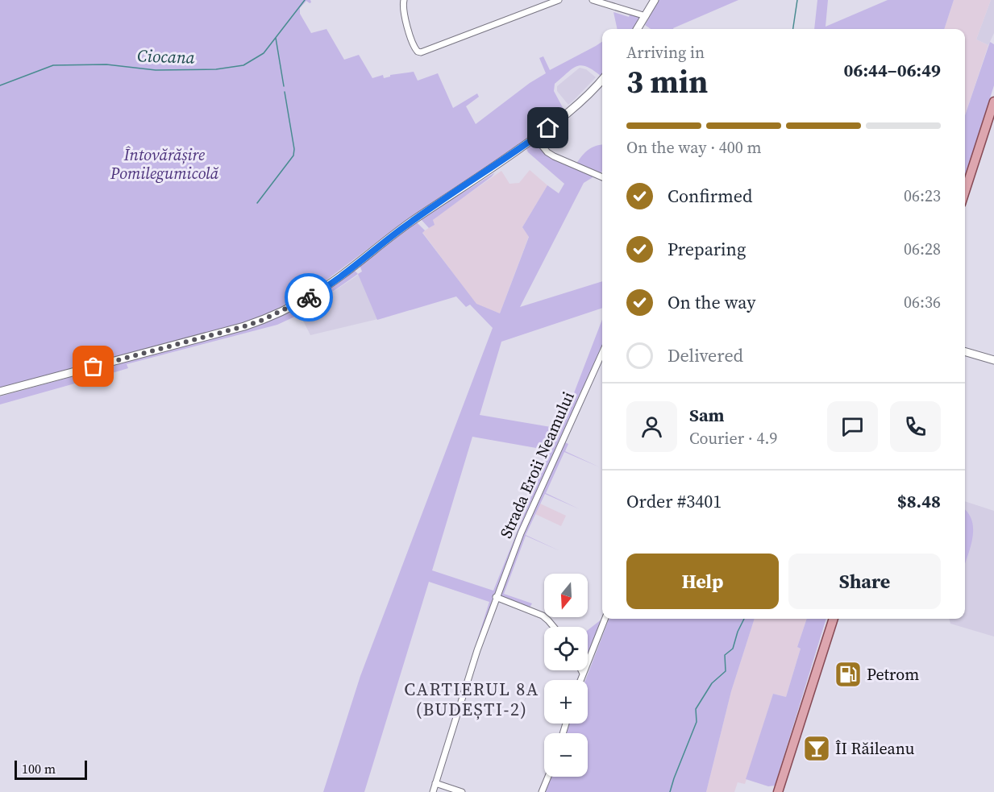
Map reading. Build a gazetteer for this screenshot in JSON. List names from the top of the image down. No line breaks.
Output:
{"streets":{"street":["Strada Eroii Neamului"]},"districts":["CARTIERUL 8A (BUDEȘTI-2)"],"water":["Ciocana"],"parks":["Întovărășire Pomilegumicolă"],"places":{"fuel station":["Petrom"],"bar":["ÎI Răileanu"]},"scale_bar":"100 m","north":"bottom","page":{"heading":["3 min","Arriving in","06:44–06:49"],"panel":["Sam","Courier · 4.9","Order #3401","$8.48"],"bar":"On the way · 400 m","list":[["Confirmed","06:23"],["Preparing","06:28"],["On the way","06:36"],"Delivered"],"buttons":["Help","Share"],"map_buttons":["+","−"],"scale":"100 m"}}
